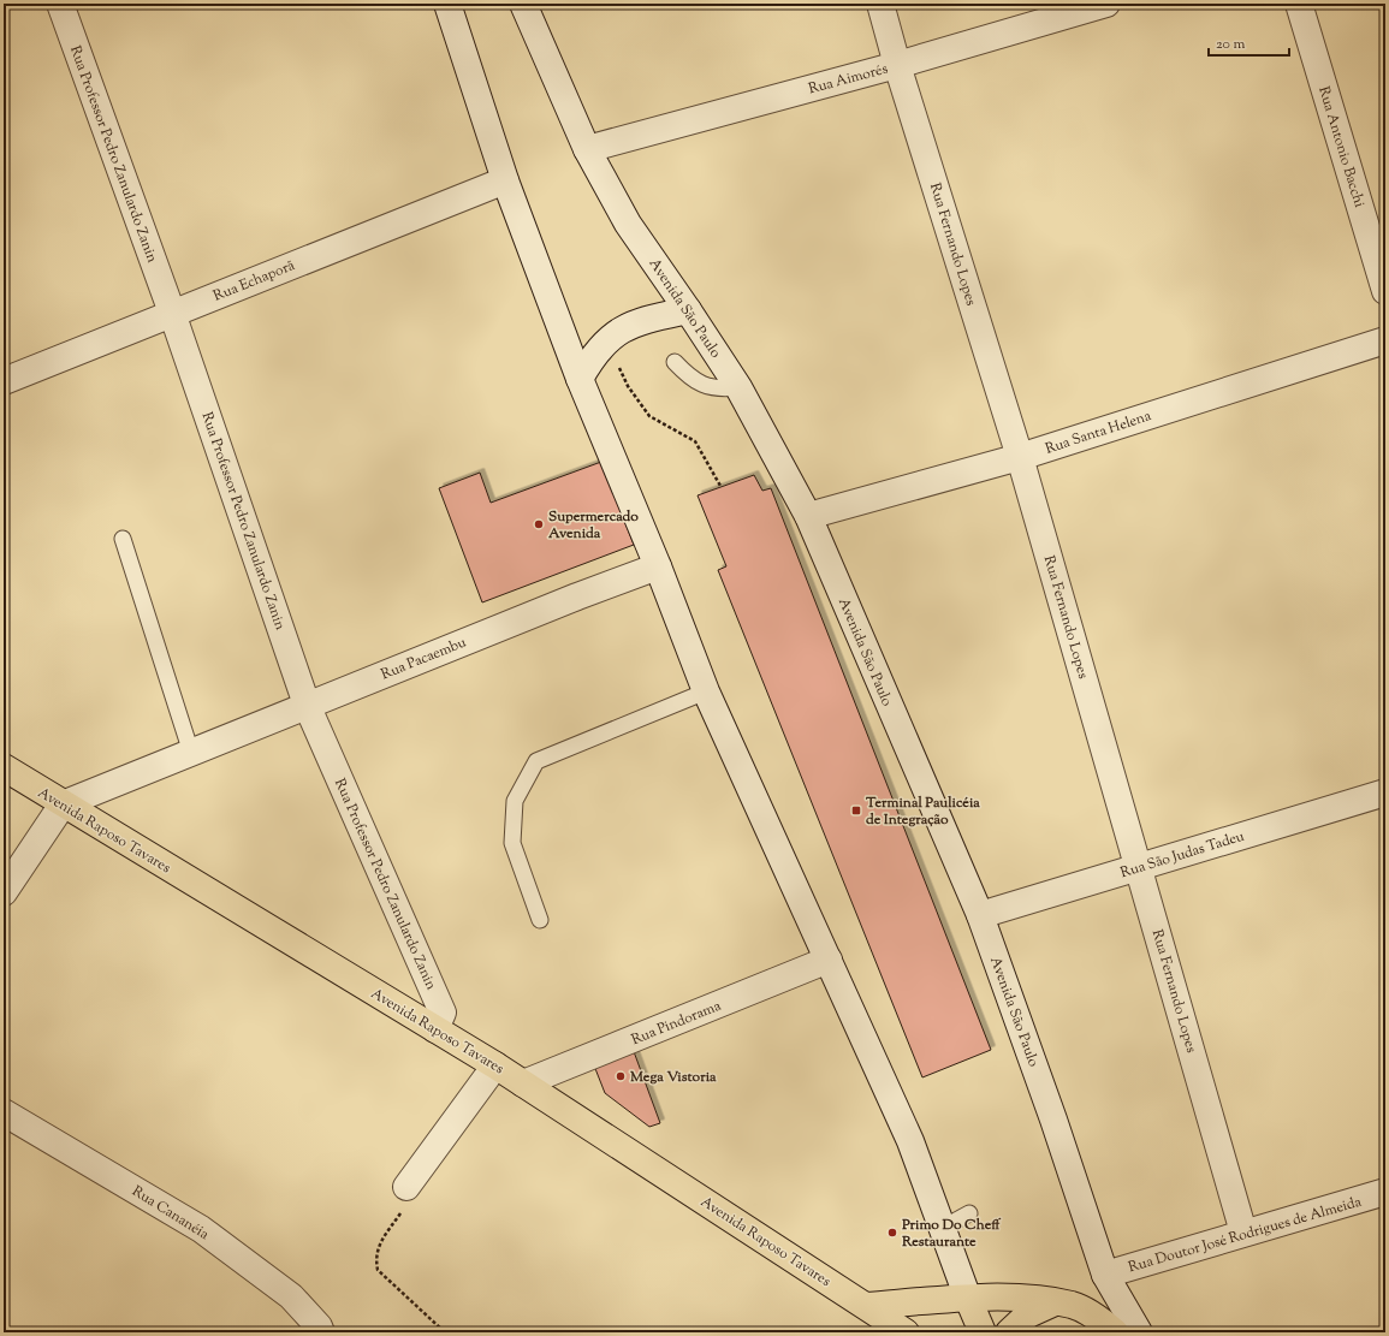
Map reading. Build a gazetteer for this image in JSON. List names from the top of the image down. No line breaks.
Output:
{"streets":{"main road":["Avenida Raposo Tavares"],"street":["Rua Aimorés","Rua Antonio Bacchi","Rua Professor Pedro Zanulardo Zanin","Rua Fernando Lopes","Rua Echaporã","Avenida São Paulo","Rua Santa Helena","Rua Pacaembu","Rua São Judas Tadeu","Rua Pindorama","Rua Cananéia","Rua Doutor José Rodrigues de Almeida"]},"crossings":[["Rua Aimorés","Rua Fernando Lopes"],["Rua Aimorés","Avenida São Paulo"],["Rua Professor Pedro Zanulardo Zanin","Rua Echaporã"],["Rua Professor Pedro Zanulardo Zanin","Rua Pacaembu"],["Rua Professor Pedro Zanulardo Zanin","Avenida Raposo Tavares"],["Rua Fernando Lopes","Rua Santa Helena"],["Rua Fernando Lopes","Rua São Judas Tadeu"],["Rua Fernando Lopes","Rua Doutor José Rodrigues de Almeida"],["Avenida São Paulo","Rua Santa Helena"],["Avenida São Paulo","Rua São Judas Tadeu"],["Avenida São Paulo","Rua Doutor José Rodrigues de Almeida"],["Rua Pacaembu","Avenida Raposo Tavares"],["Avenida Raposo Tavares","Rua Pindorama"]],"places":{"other":["Supermercado Avenida","Mega Vistoria","Primo Do Cheff Restaurante"],"transit":["Terminal Paulicéia de Integração"]},"scale_bar":"20 m"}
